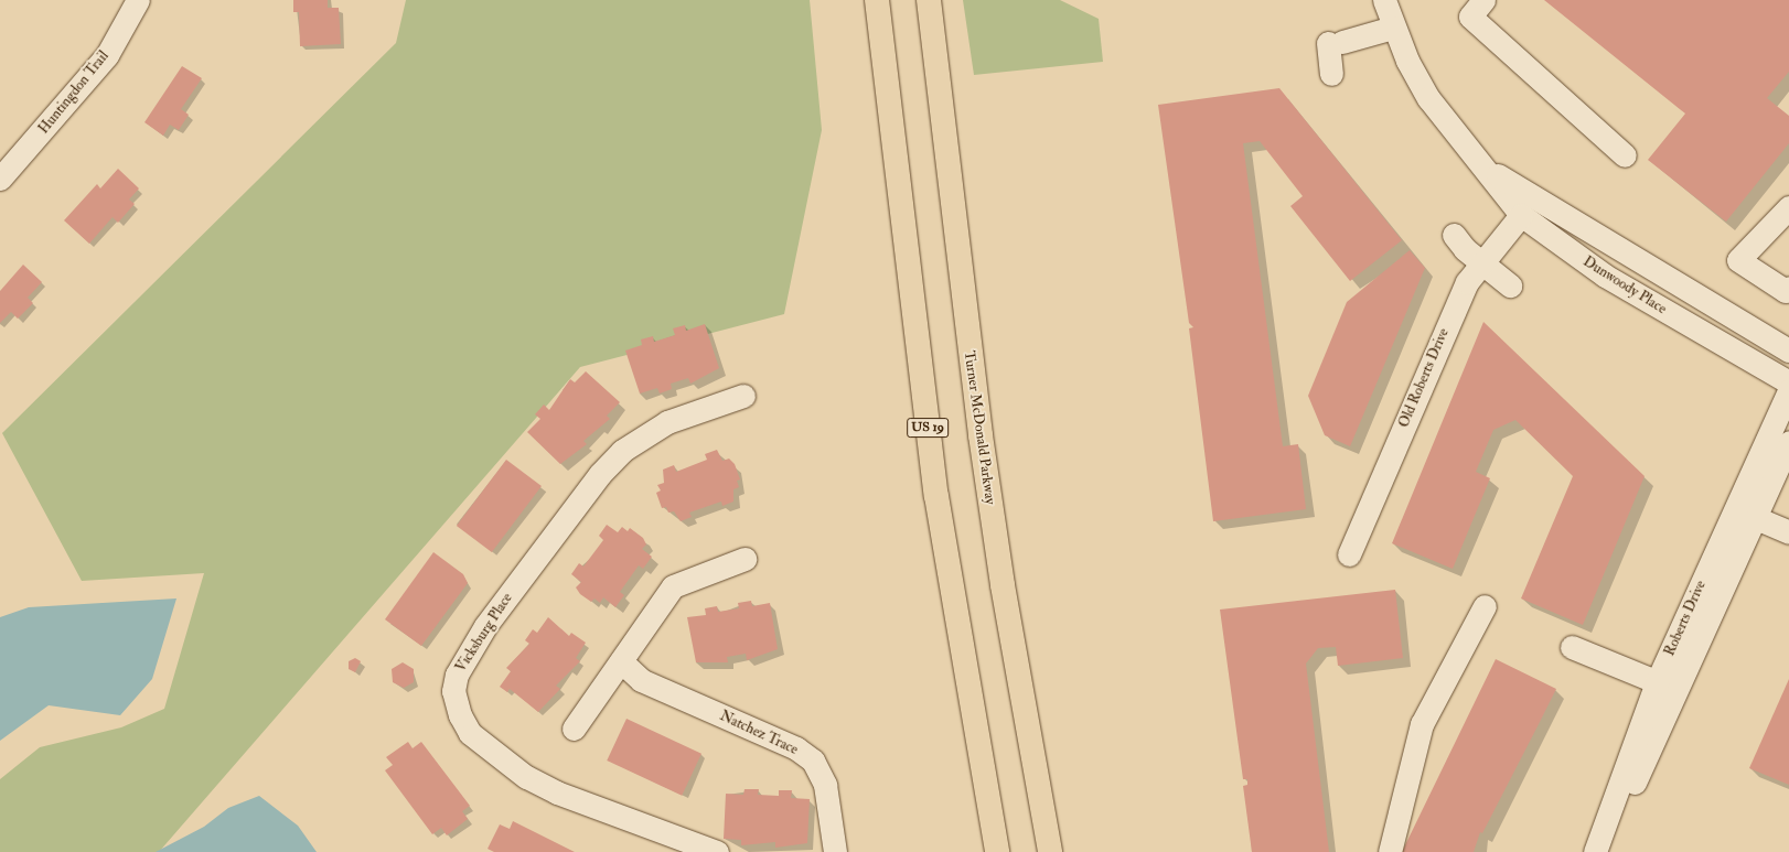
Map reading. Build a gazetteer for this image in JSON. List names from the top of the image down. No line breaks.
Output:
{"streets":{"highway":["US 19","Turner McDonald Parkway"],"street":["Huntingdon Trail","Dunwoody Place","Old Roberts Drive","Roberts Drive","Vicksburg Place","Natchez Trace"]},"crossings":[["Dunwoody Place","Old Roberts Drive"]]}
